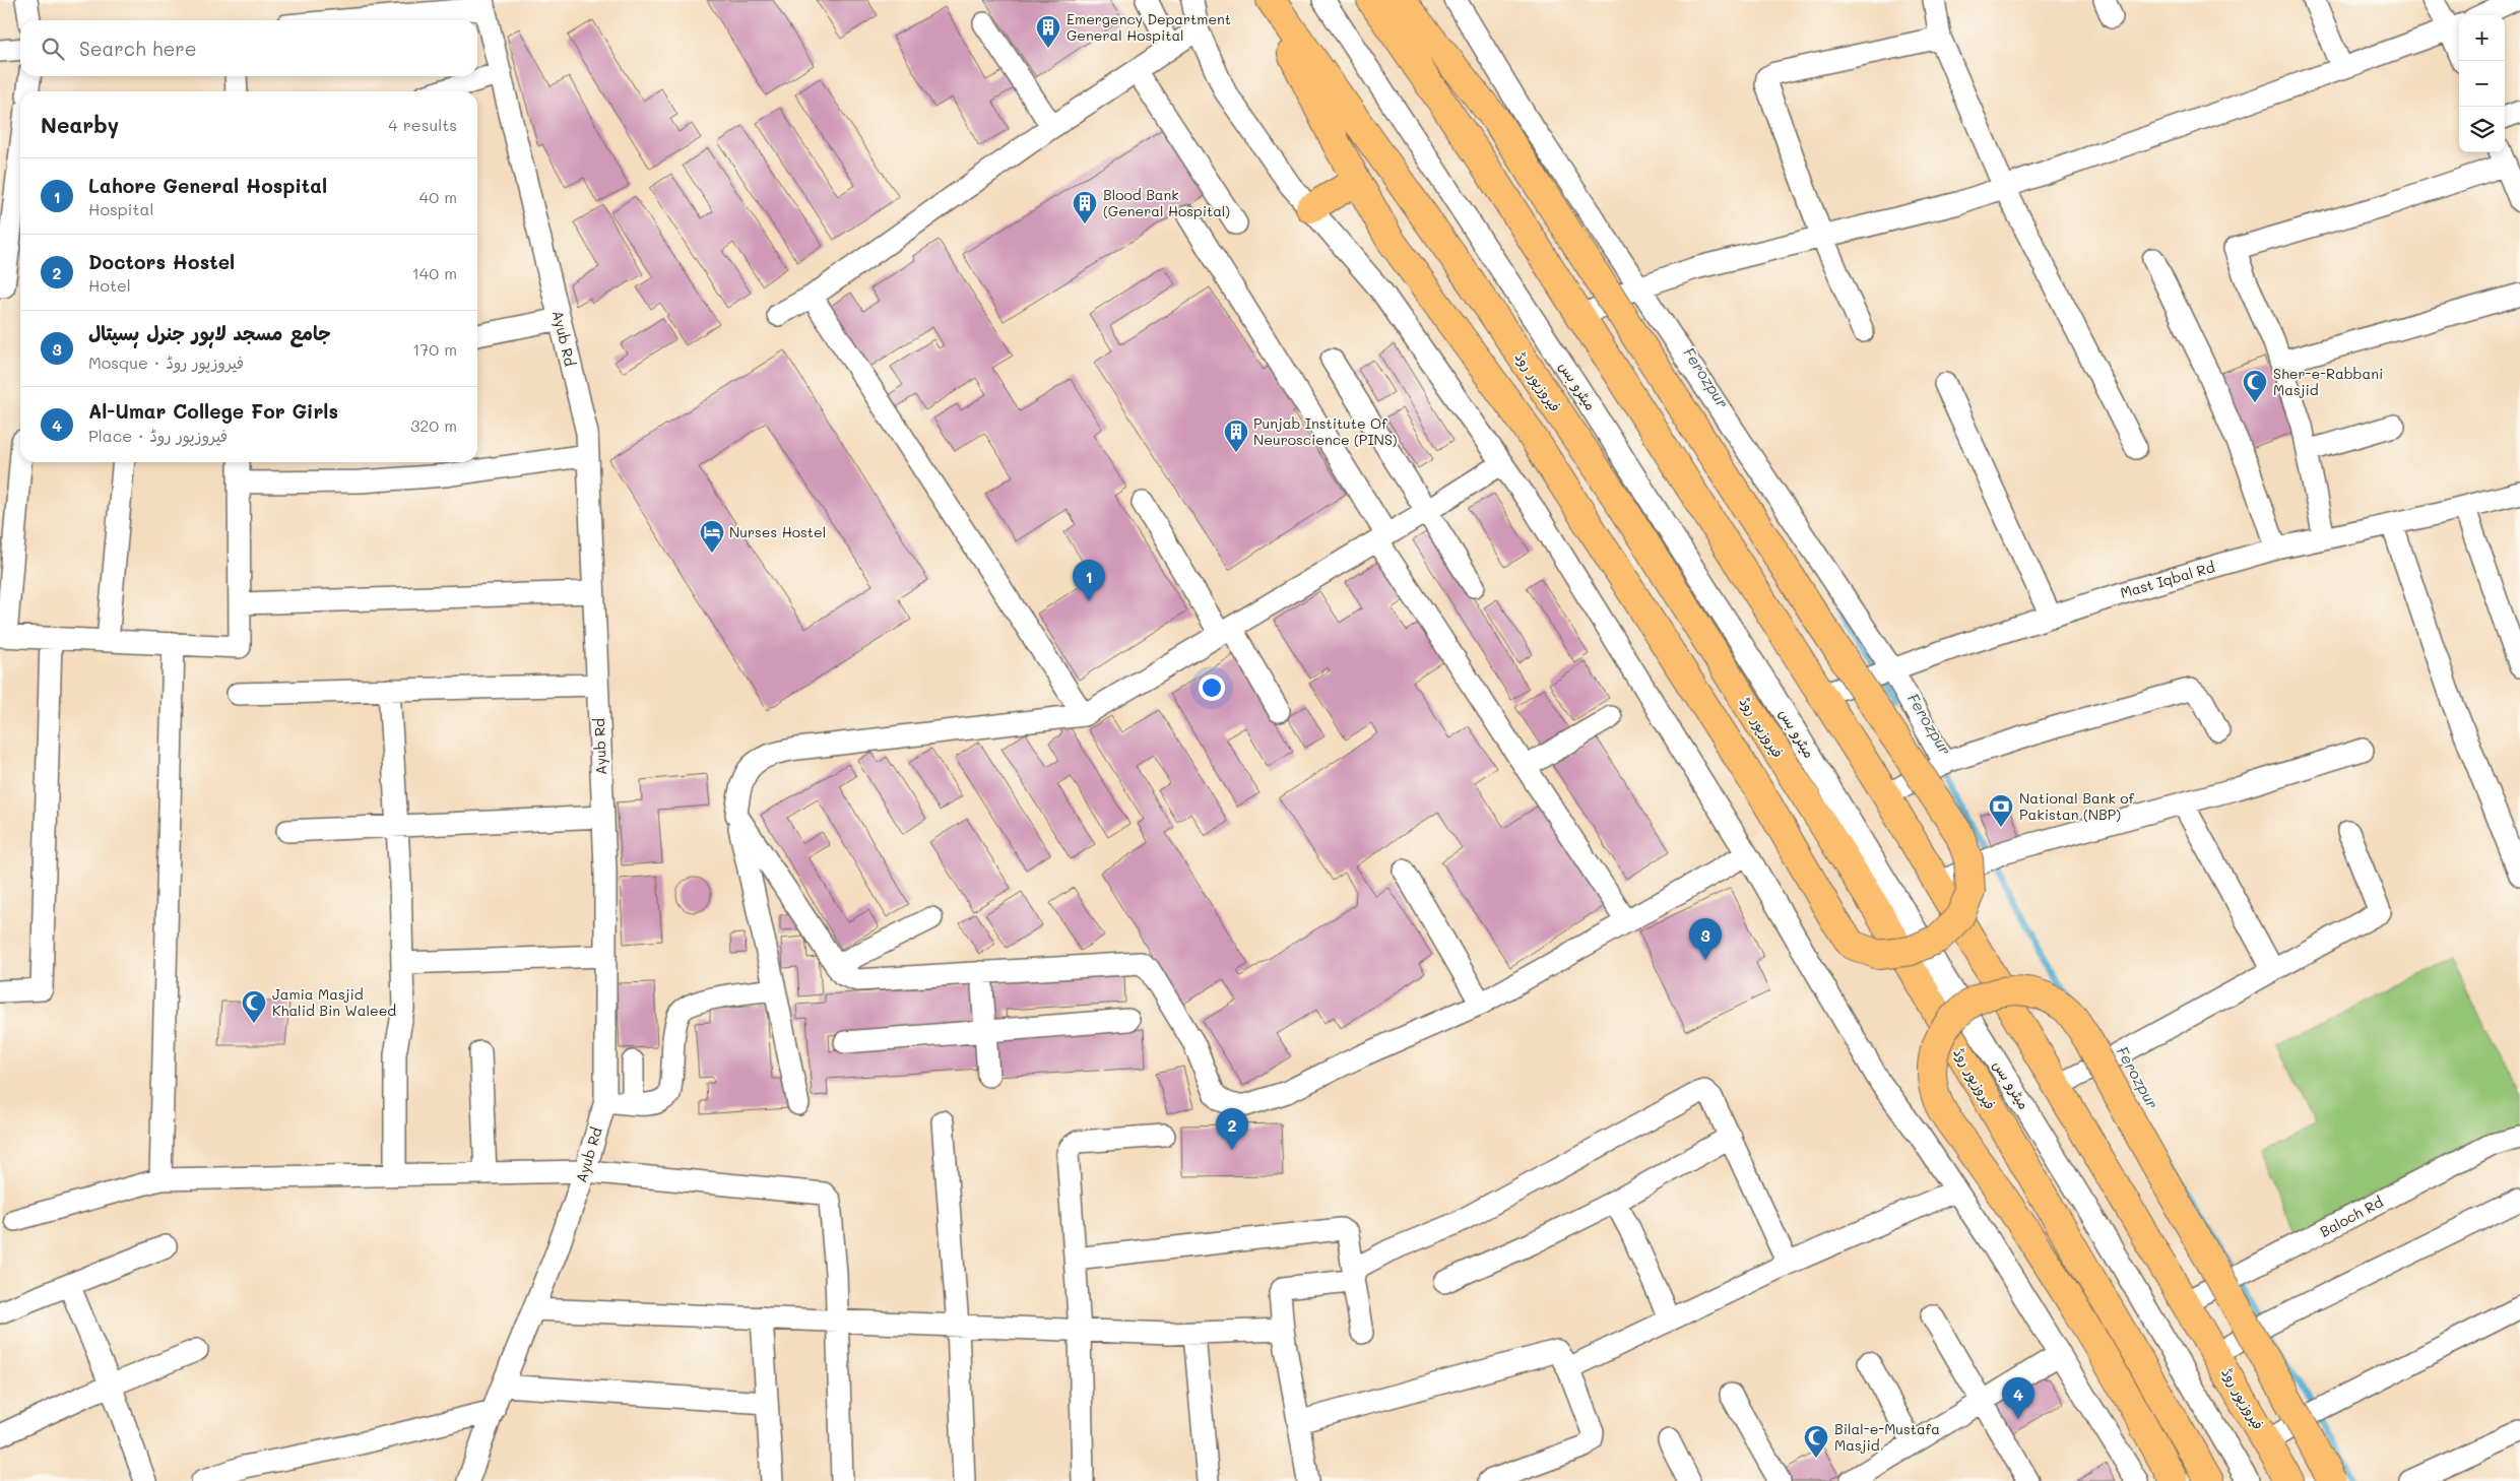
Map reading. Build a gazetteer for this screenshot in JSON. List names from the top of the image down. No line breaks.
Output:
{"streets":{"main road":["فیروزپور روڈ"],"street":["Ayub Rd","میٹرو بس","Mast Iqbal Rd","Baloch Rd"]},"crossings":[["فیروزپور روڈ","Mast Iqbal Rd"],["فیروزپور روڈ","Baloch Rd"]],"water":["Ferozpur"],"places":{"building":["Emergency Department General Hospital","Blood Bank (General Hospital)","Punjab Institute Of Neuroscience (PINS)"],"mosque":["Sher-e-Rabbani Masjid","Jamia Masjid Khalid Bin Waleed","Bilal-e-Mustafa Masjid"],"hotel":["Nurses Hostel"],"bank":["National Bank of Pakistan (NBP)"]},"page":{"map_buttons":["+","−"],"search":"Search here","heading":["Nearby","4 results"],"list":[{"mark":"1","name":"Lahore General Hospital","note":"Hospital","value":"40 m"},{"mark":"2","name":"Doctors Hostel","note":"Hotel","value":"140 m"},{"mark":"3","name":"جامع مسجد لاہور جنرل ہسپتال","note":"Mosque · فیروزپور روڈ","value":"170 m"},{"mark":"4","name":"Al-Umar College For Girls","note":"Place · فیروزپور روڈ","value":"320 m"}],"pins":["1","3","2","4"]}}
